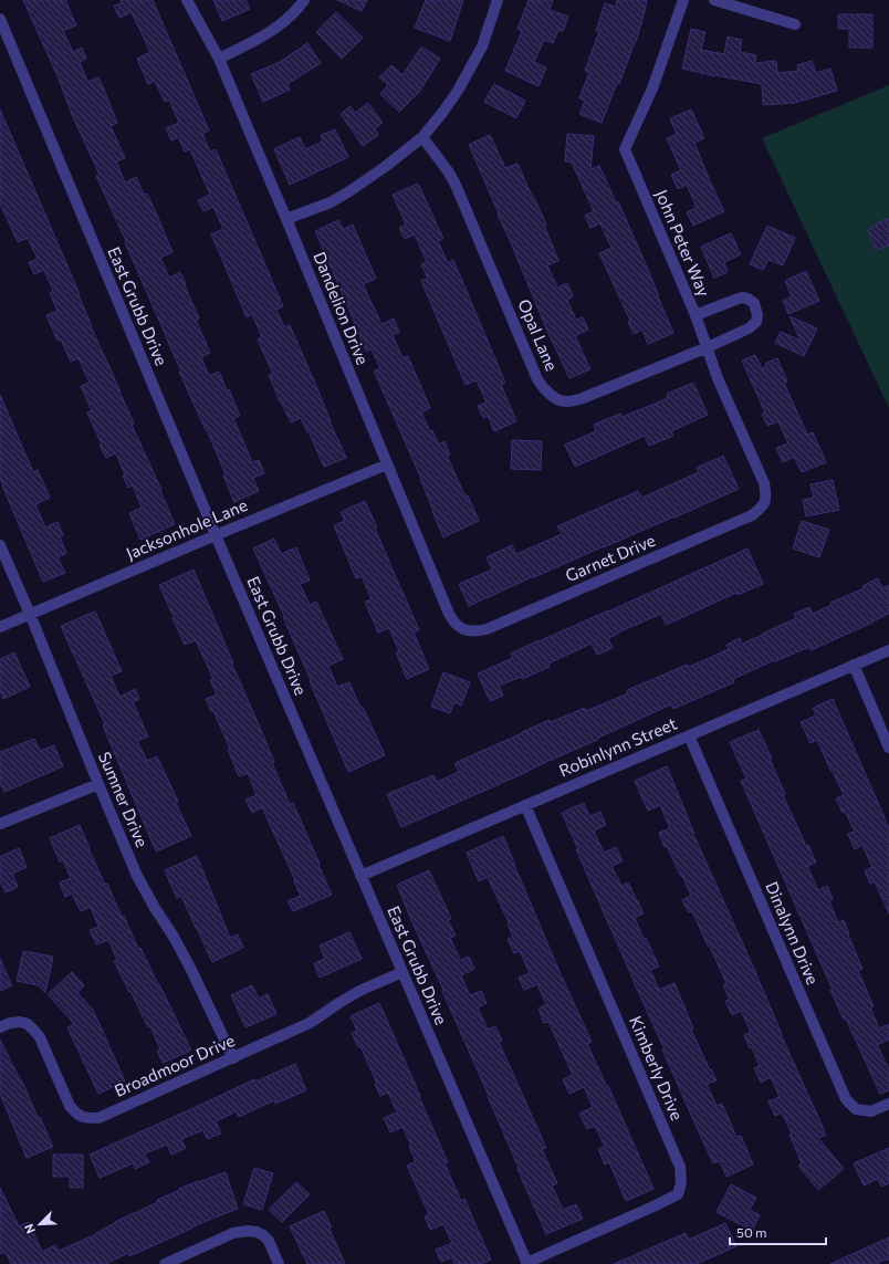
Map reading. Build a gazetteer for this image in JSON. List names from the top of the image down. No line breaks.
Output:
{"streets":{"street":["John Peter Way","East Grubb Drive","Dandelion Drive","Opal Lane","Jacksonhole Lane","Garnet Drive","Robinlynn Street","Sumner Drive","Dinalynn Drive","Broadmoor Drive","Kimberly Drive"]},"crossings":[["John Peter Way","Opal Lane"],["John Peter Way","Garnet Drive"],["East Grubb Drive","Jacksonhole Lane"],["East Grubb Drive","Robinlynn Street"],["East Grubb Drive","Broadmoor Drive"],["East Grubb Drive","Kimberly Drive"],["Dandelion Drive","Jacksonhole Lane"],["Dandelion Drive","Garnet Drive"],["Jacksonhole Lane","Sumner Drive"],["Robinlynn Street","Dinalynn Drive"],["Robinlynn Street","Kimberly Drive"],["Sumner Drive","Broadmoor Drive"]],"scale_bar":"50 m","north":"bottom left"}
